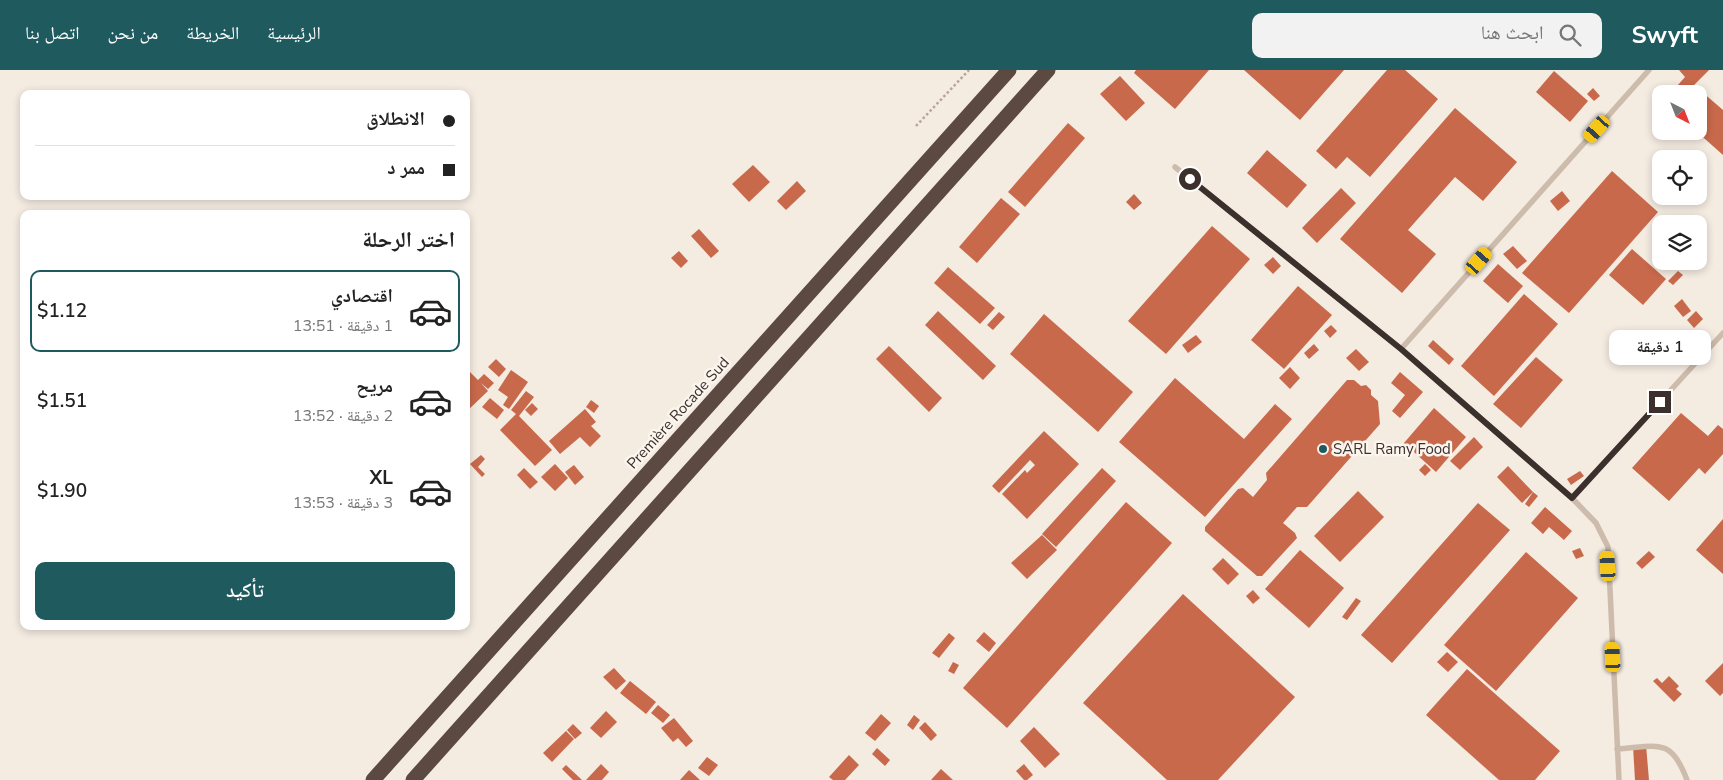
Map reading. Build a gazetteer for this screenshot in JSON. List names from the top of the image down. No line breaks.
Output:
{"streets":{"highway":["Première Rocade Sud"]},"places":["SARL Ramy Food"],"north":"bottom right","page":{"header":"Swyft","search":"ابحث هنا","nav":["الرئيسية","الخريطة","من نحن","اتصل بنا"],"banner":["الانطلاق","ممر د"],"heading":"اختر الرحلة","list":[{"name":"اقتصادي","note":"1 دقيقة · 13:51","value":"$1.12"},{"name":"مريح","note":"2 دقيقة · 13:52","value":"$1.51"},{"name":"XL","note":"3 دقيقة · 13:53","value":"$1.90"}],"bubble":"1 دقيقة","buttons":"تأكيد"}}
